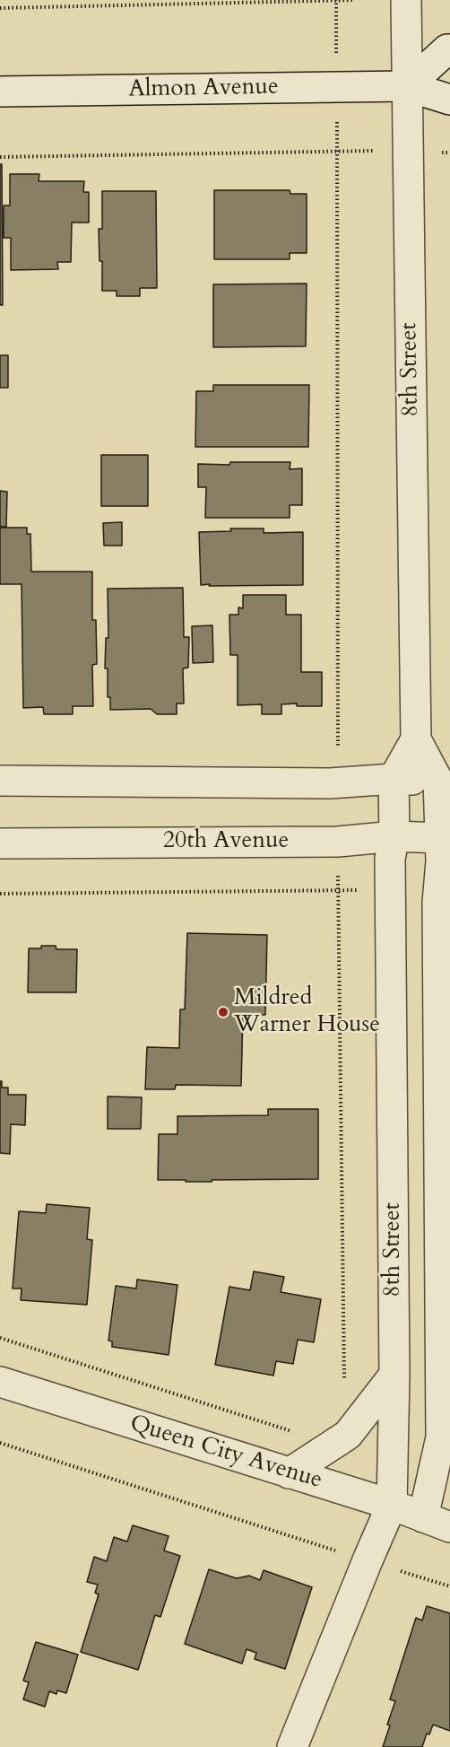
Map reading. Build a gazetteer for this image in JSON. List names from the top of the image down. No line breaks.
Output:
{"streets":{"street":["Almon Avenue","8th Street","20th Avenue","Queen City Avenue"]},"crossings":[["Almon Avenue","8th Street"],["8th Street","20th Avenue"],["8th Street","Queen City Avenue"]],"places":["Mildred Warner House"]}
